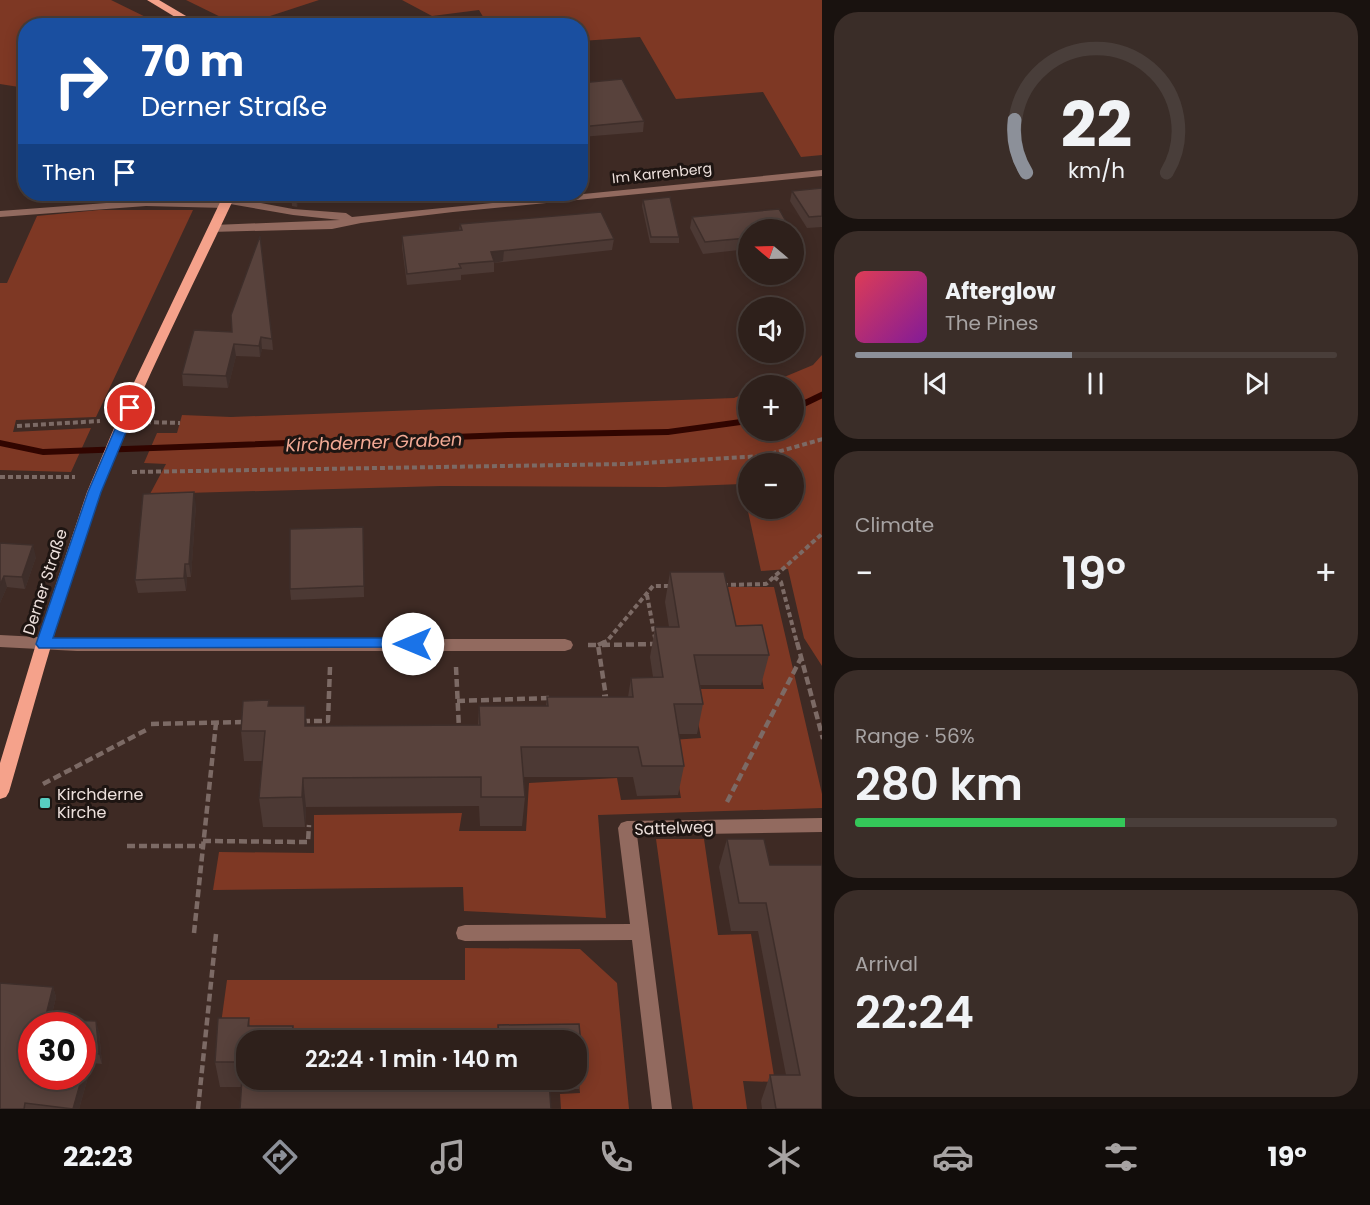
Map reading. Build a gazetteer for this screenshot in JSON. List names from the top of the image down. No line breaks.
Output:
{"streets":{"main road":["Derner Straße"],"street":["Im Karrenberg","Sattelweg"]},"crossings":[["Im Karrenberg","Derner Straße"]],"water":["Kirchderner Graben"],"places":{"transit":["Kirchderne Kirche"]},"north":"left","page":{"turn":["70 m","Derner Straße"],"then":"Then","map_buttons":["+","−"],"song":["Afterglow","The Pines"],"tile":["Climate",["Range · 56%","280 km"],["Arrival","22:24"]],"heat":["−","19°","+"],"limit":"30","trip":"22:24 · 1 min · 140 m","tabs":["22:23","19°"],"gauge":["22","km/h"]}}
